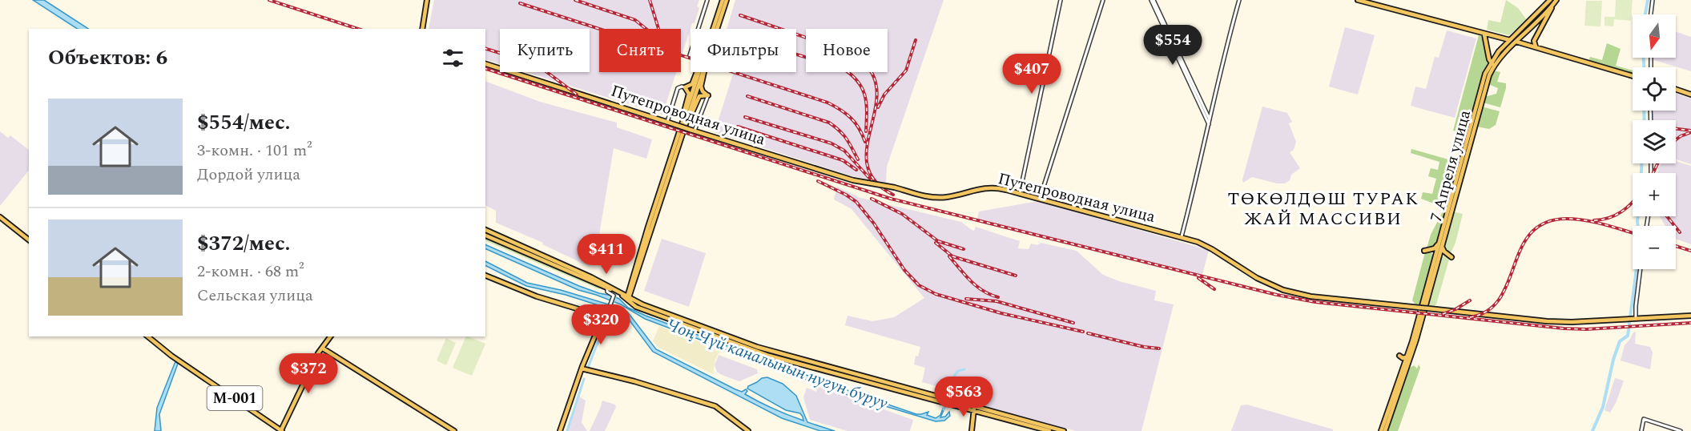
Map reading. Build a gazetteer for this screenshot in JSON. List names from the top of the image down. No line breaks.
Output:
{"streets":{"main road":["Путепроводная улица","7 Апреля улица","М-001"]},"districts":["ТӨКӨЛДӨШ ТУРАК ЖАЙ МАССИВИ"],"water":["Чоң Чүй каналынын нугун буруу"],"north":"bottom","page":{"map_buttons":["+","−"],"price":["$554","$407","$411","$320","$372","$563"],"chip":["Купить","Снять","Фильтры","Новое"],"heading":"Объектов: 6","list":[{"name":"$554/мес.","note":"3-комн. · 101 m² · Дордой улица"},{"name":"$372/мес.","note":"2-комн. · 68 m² · Сельская улица"}]}}
